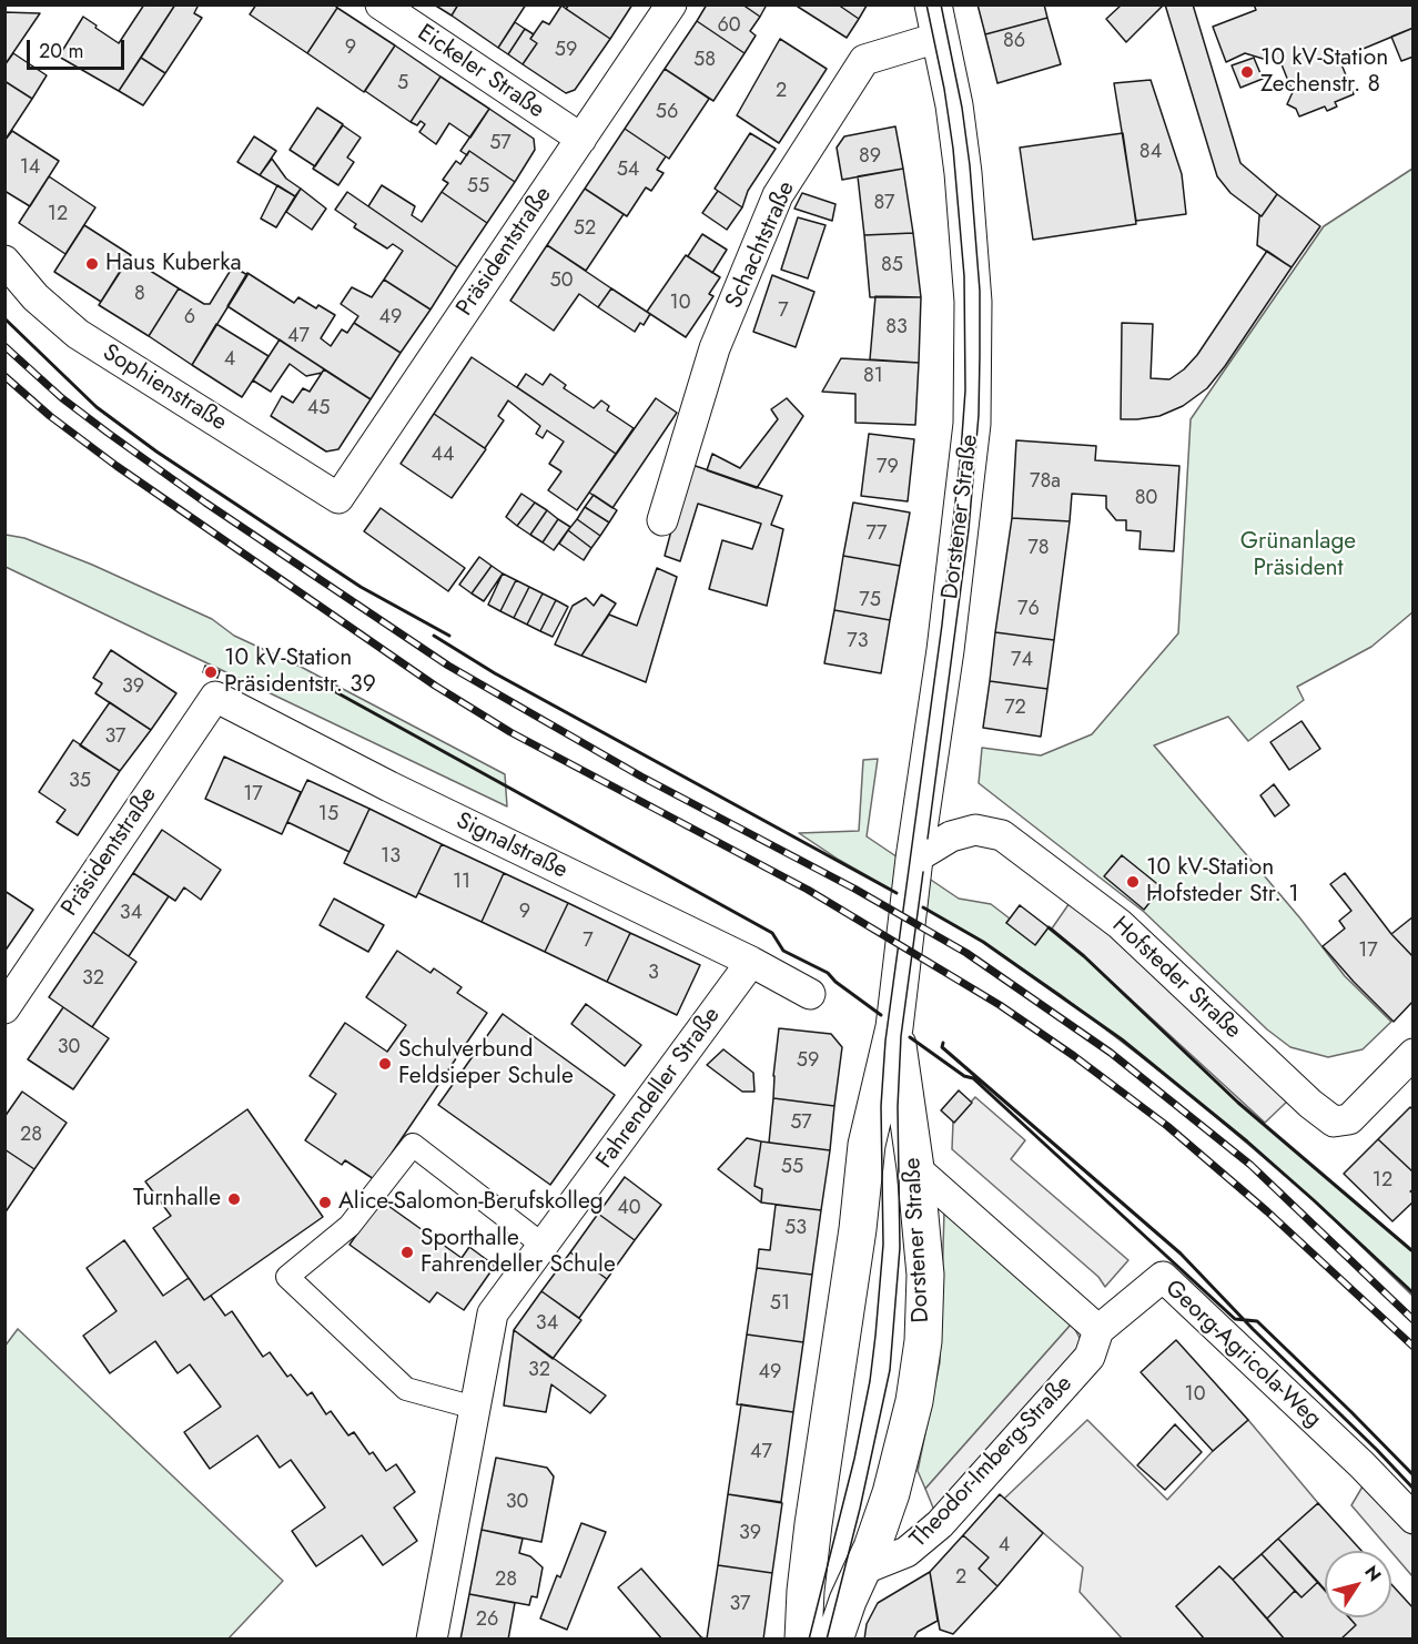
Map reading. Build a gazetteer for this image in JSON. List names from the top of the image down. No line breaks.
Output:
{"streets":{"main road":["Dorstener Straße"],"street":["Eickeler Straße","Schachtstraße","Präsidentstraße","Sophienstraße","Signalstraße","Hofsteder Straße","Fahrendeller Straße","Georg-Agricola-Weg","Theodor-Imberg-Straße"]},"crossings":[["Eickeler Straße","Präsidentstraße"],["Schachtstraße","Dorstener Straße"],["Präsidentstraße","Sophienstraße"],["Präsidentstraße","Signalstraße"],["Dorstener Straße","Hofsteder Straße"],["Dorstener Straße","Theodor-Imberg-Straße"],["Signalstraße","Fahrendeller Straße"],["Georg-Agricola-Weg","Theodor-Imberg-Straße"]],"parks":["Grünanlage Präsident"],"places":["10 kV-Station Zechenstr. 8","Haus Kuberka","10 kV-Station Präsidentstr. 39","10 kV-Station Hofsteder Str. 1","Schulverbund Feldsieper Schule","Turnhalle","Alice-Salomon-Berufskolleg","Sporthalle Fahrendeller Schule"],"house_numbers":["60","86","9","59","58","5","2","56","57","84","89","14","54","55","87","12","52","85","50","8","10","7","6","49","83","47","4","81","45","44","79","78a","80","77","78","75","76","73","74","39","72","37","35","17","15","13","11","9","34","7","17","3","32","30","59","57","28","55","12","40","53","51","34","32","49","10","47","30","39","4","2","28","37","26"],"scale_bar":"20 m","north":"top right"}
